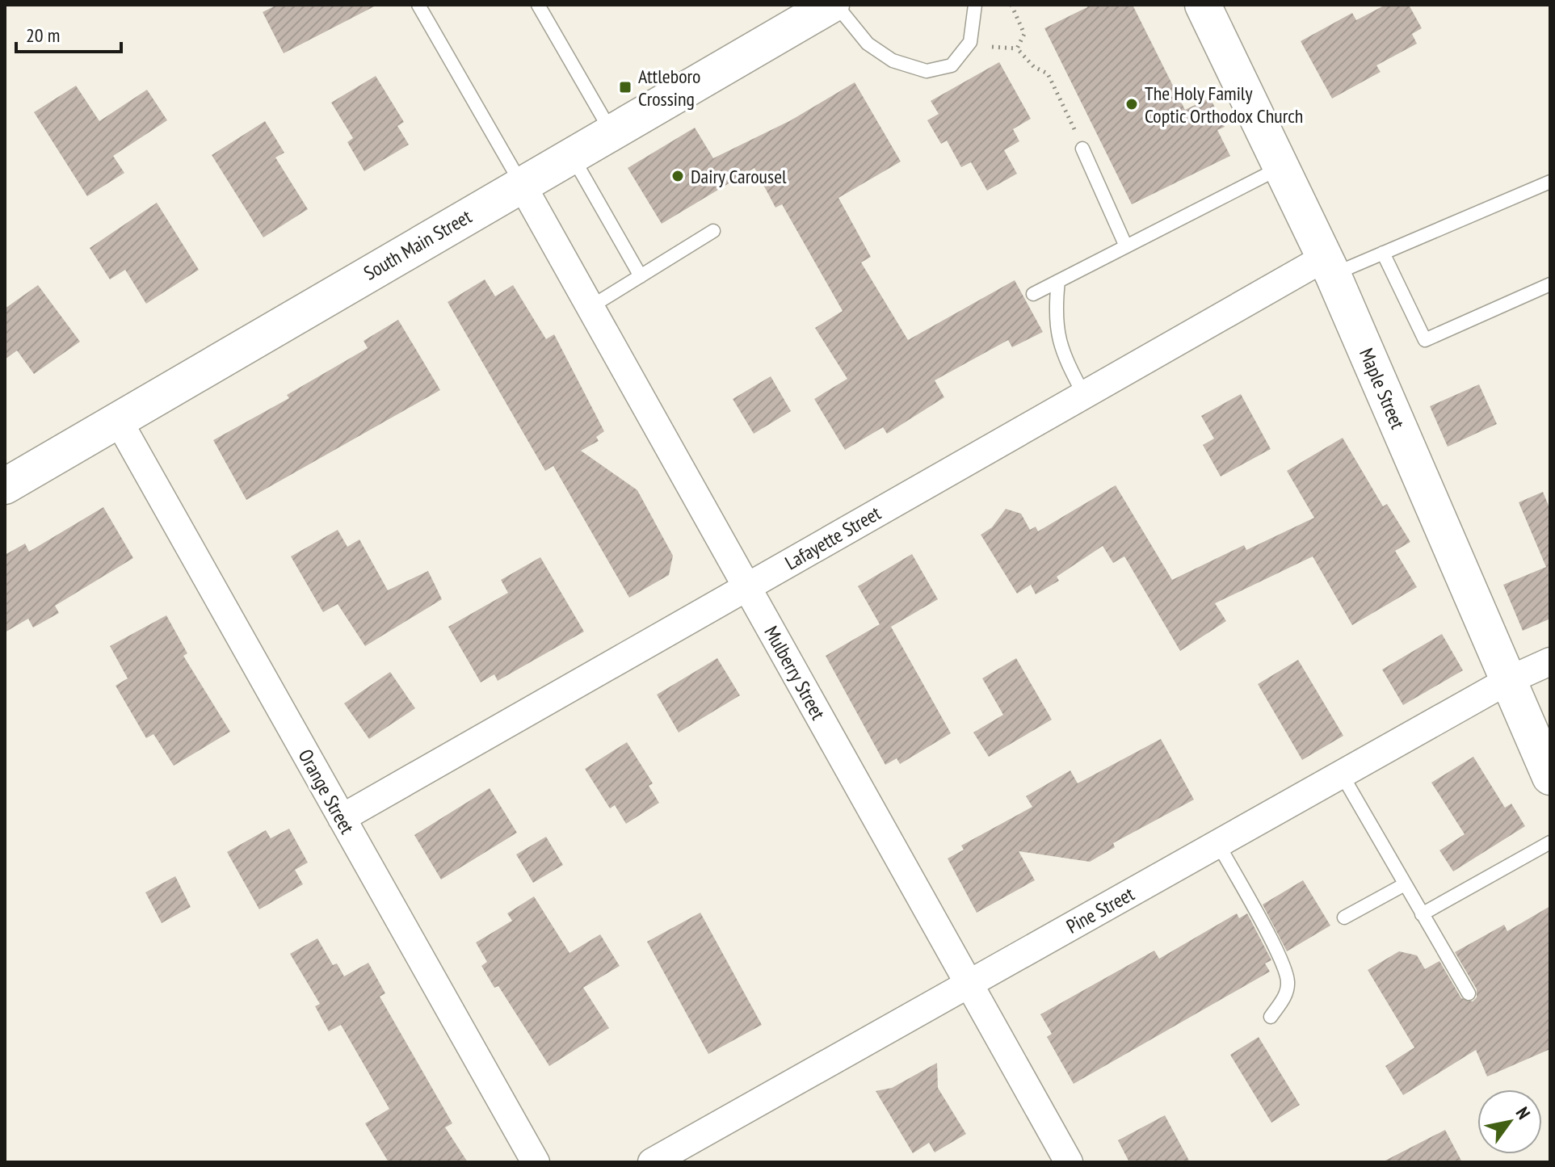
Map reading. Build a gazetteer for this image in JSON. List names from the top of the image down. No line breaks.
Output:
{"streets":{"main road":["South Main Street","Maple Street"],"street":["Lafayette Street","Mulberry Street","Orange Street","Pine Street"]},"crossings":[["South Main Street","Mulberry Street"],["South Main Street","Orange Street"],["Maple Street","Lafayette Street"],["Maple Street","Pine Street"],["Lafayette Street","Mulberry Street"],["Lafayette Street","Orange Street"],["Mulberry Street","Pine Street"]],"places":{"transit":["Attleboro Crossing"],"other":["The Holy Family Coptic Orthodox Church","Dairy Carousel"]},"scale_bar":"20 m","north":"top right"}
